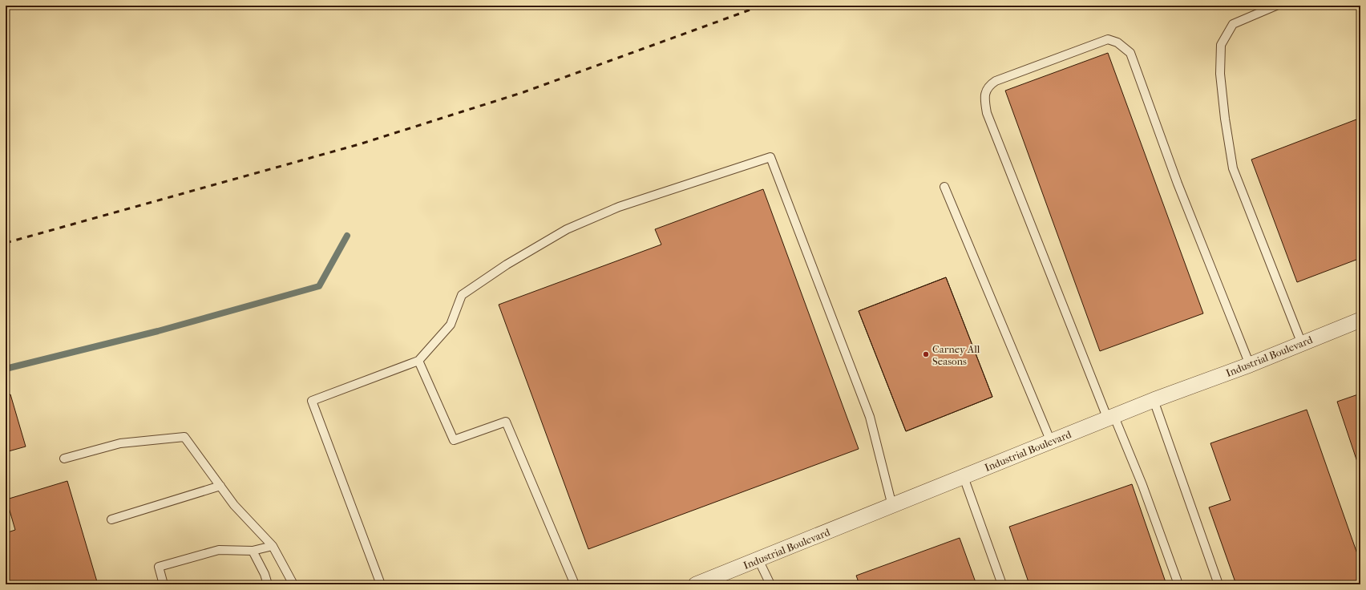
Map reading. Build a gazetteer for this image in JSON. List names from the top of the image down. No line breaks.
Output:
{"streets":{"street":["Industrial Boulevard"]},"places":["Carney All Seasons"]}
